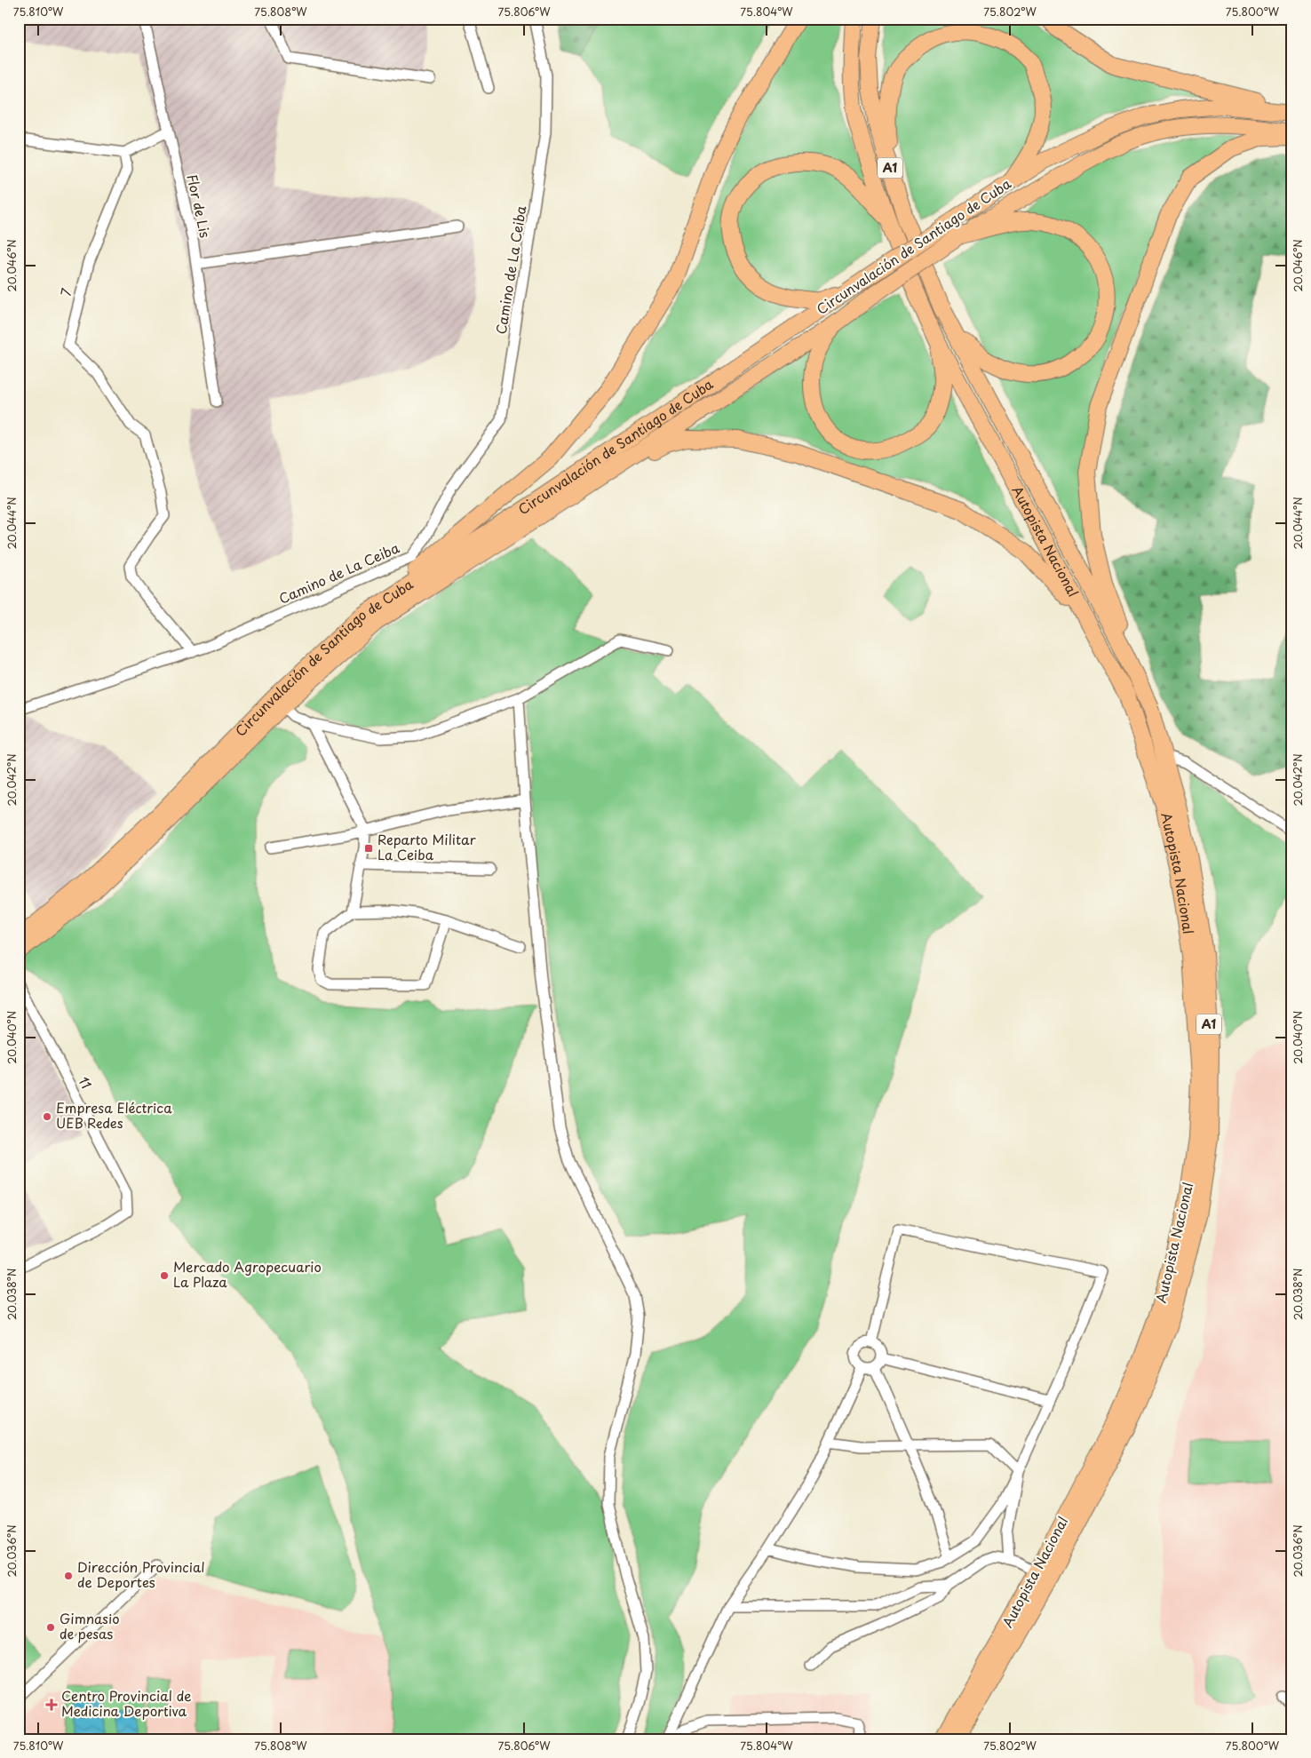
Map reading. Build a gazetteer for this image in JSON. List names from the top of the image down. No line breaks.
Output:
{"streets":{"highway":["A1","Circunvalación de Santiago de Cuba","Autopista Nacional"],"street":["Flor de Lis","Camino de La Ceiba","7","11"]},"crossings":[["Camino de La Ceiba","7"]],"places":{"transit":["Reparto Militar La Ceiba"],"other":["Empresa Eléctrica UEB Redes","Mercado Agropecuario La Plaza","Dirección Provincial de Deportes","Gimnasio de pesas"],"health":["Centro Provincial de Medicina Deportiva"]},"coordinates":["75.810°W","75.808°W","75.806°W","75.804°W","75.802°W","75.800°W","20.046°N","20.044°N","20.042°N","20.040°N","20.038°N","20.036°N"]}
